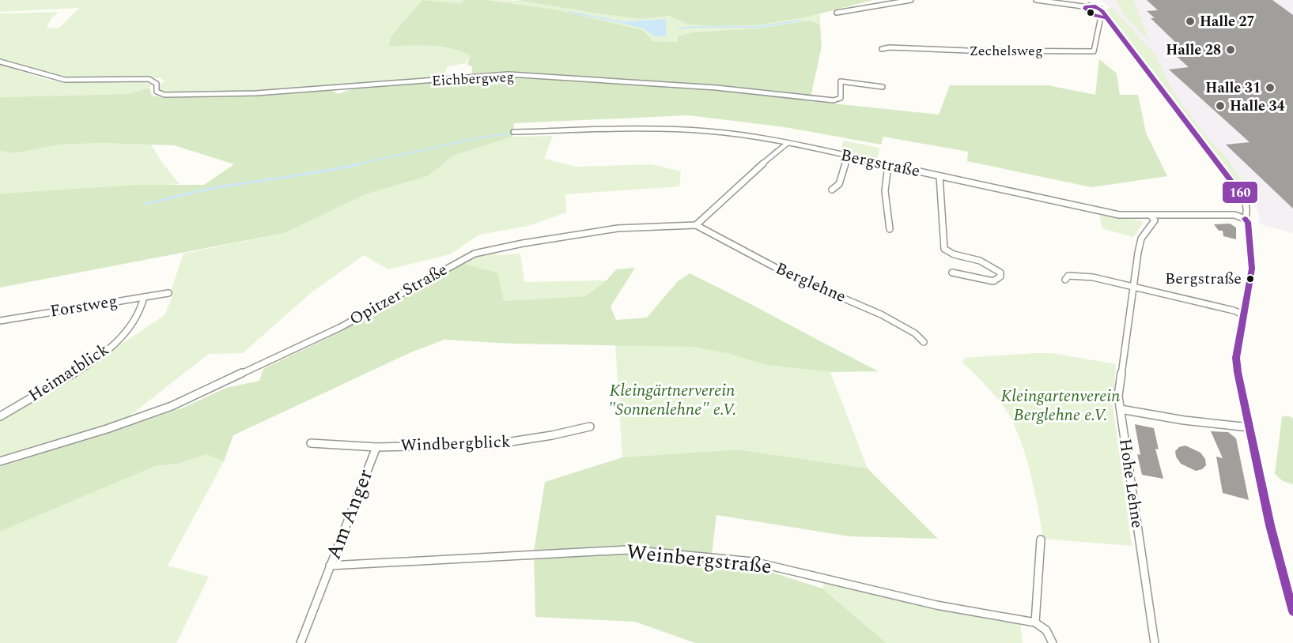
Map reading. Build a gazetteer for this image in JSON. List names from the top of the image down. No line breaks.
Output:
{"streets":{"street":["Zechelsweg","Eichbergweg","Bergstraße","Berglehne","Opitzer Straße","Forstweg","Heimatblick","Windbergblick","Hohe Lehne","Am Anger","Weinbergstraße"]},"crossings":[["Bergstraße","Hohe Lehne"],["Berglehne","Opitzer Straße"],["Forstweg","Heimatblick"],["Windbergblick","Am Anger"],["Am Anger","Weinbergstraße"]],"parks":["Kleingärtnerverein \"Sonnenlehne\" e.V.","Kleingartenverein Berglehne e.V."],"places":["Halle 27","Halle 28","Halle 31","Halle 34","Bergstraße"],"lines":["transit line 160"]}
